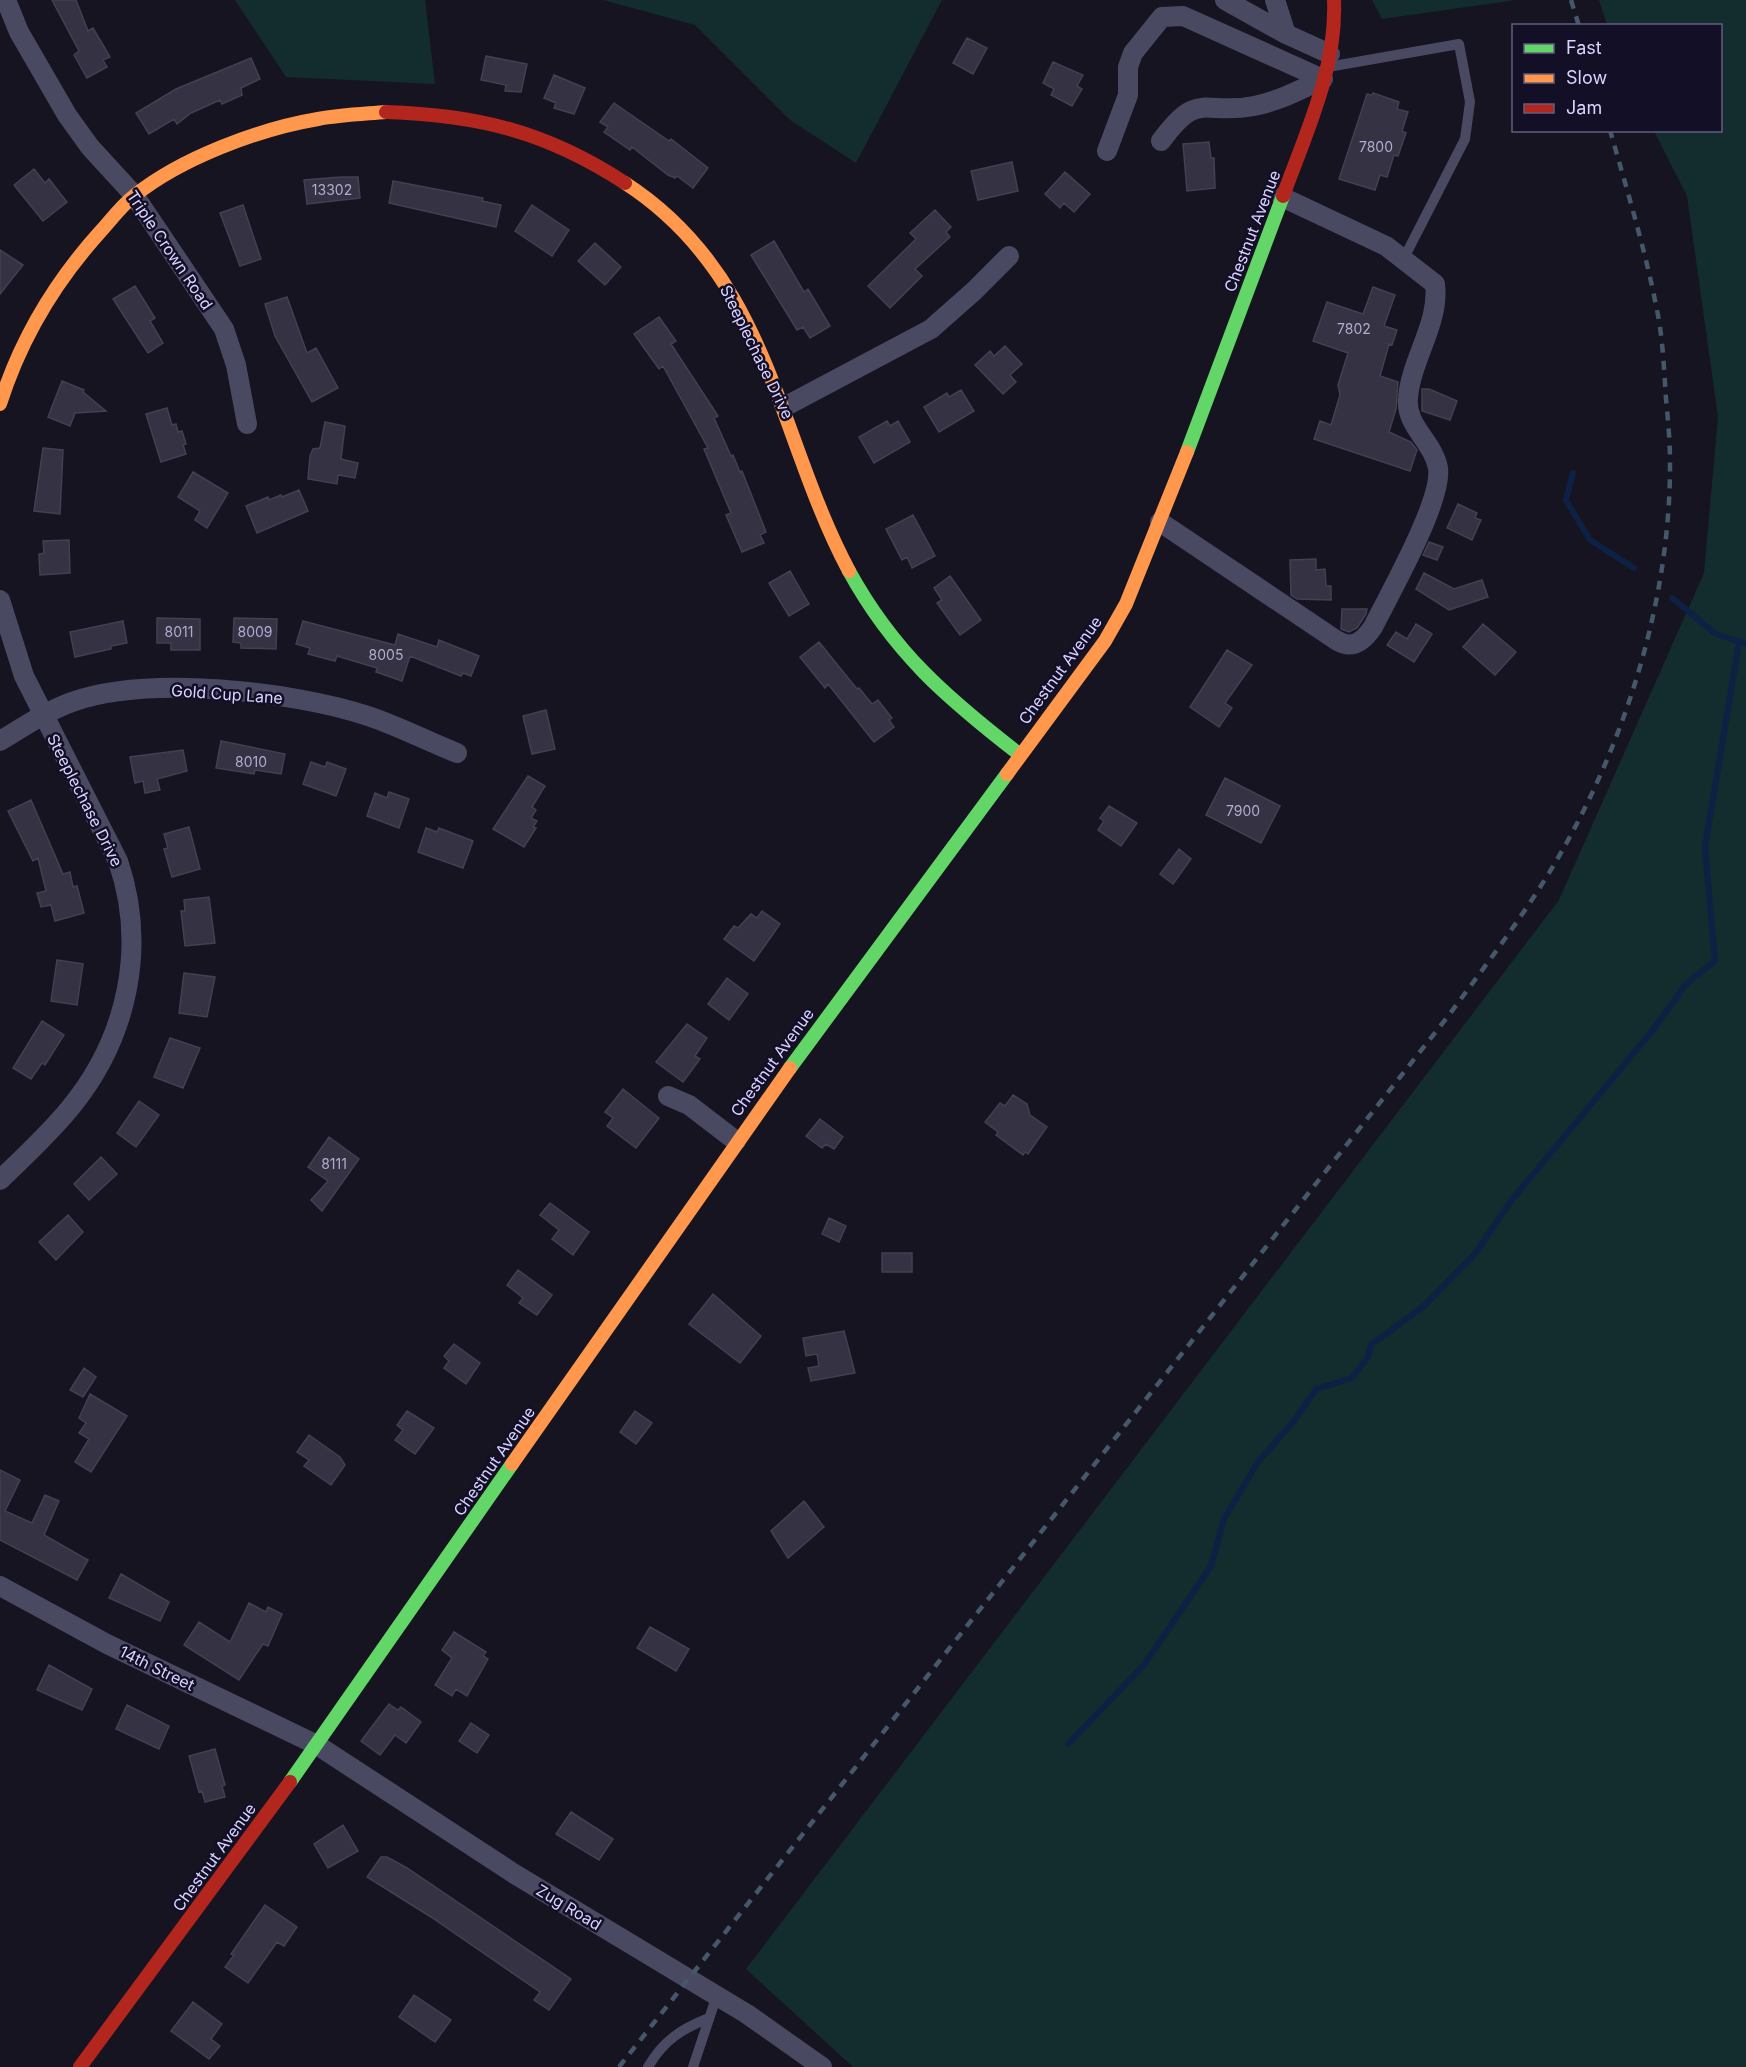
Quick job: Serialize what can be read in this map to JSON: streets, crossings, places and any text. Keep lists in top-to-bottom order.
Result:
{
  "streets": {
    "street": [
      "Chestnut Avenue",
      "Triple Crown Road",
      "Steeplechase Drive",
      "Gold Cup Lane",
      "14th Street",
      "Zug Road"
    ]
  },
  "crossings": [
    ["Chestnut Avenue", "Steeplechase Drive"],
    ["Chestnut Avenue", "14th Street"],
    ["Chestnut Avenue", "Zug Road"],
    ["Triple Crown Road", "Steeplechase Drive"],
    ["Steeplechase Drive", "Gold Cup Lane"],
    ["14th Street", "Zug Road"]
  ],
  "house_numbers": [
    "7800",
    "13302",
    "7802",
    "8011",
    "8009",
    "8005",
    "8010",
    "7900",
    "8111"
  ],
  "legend": ["Fast", "Slow", "Jam"]
}
